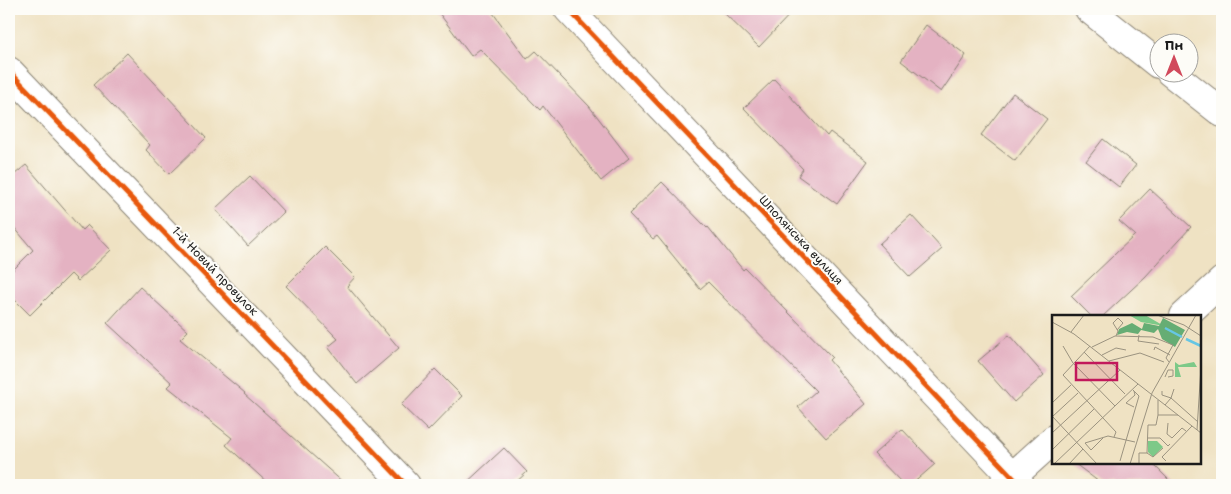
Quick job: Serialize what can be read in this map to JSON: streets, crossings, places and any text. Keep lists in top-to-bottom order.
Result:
{
  "streets": {
    "street": ["Шполянська вулиця", "1-й Новий провулок"]
  },
  "north": "top"
}
